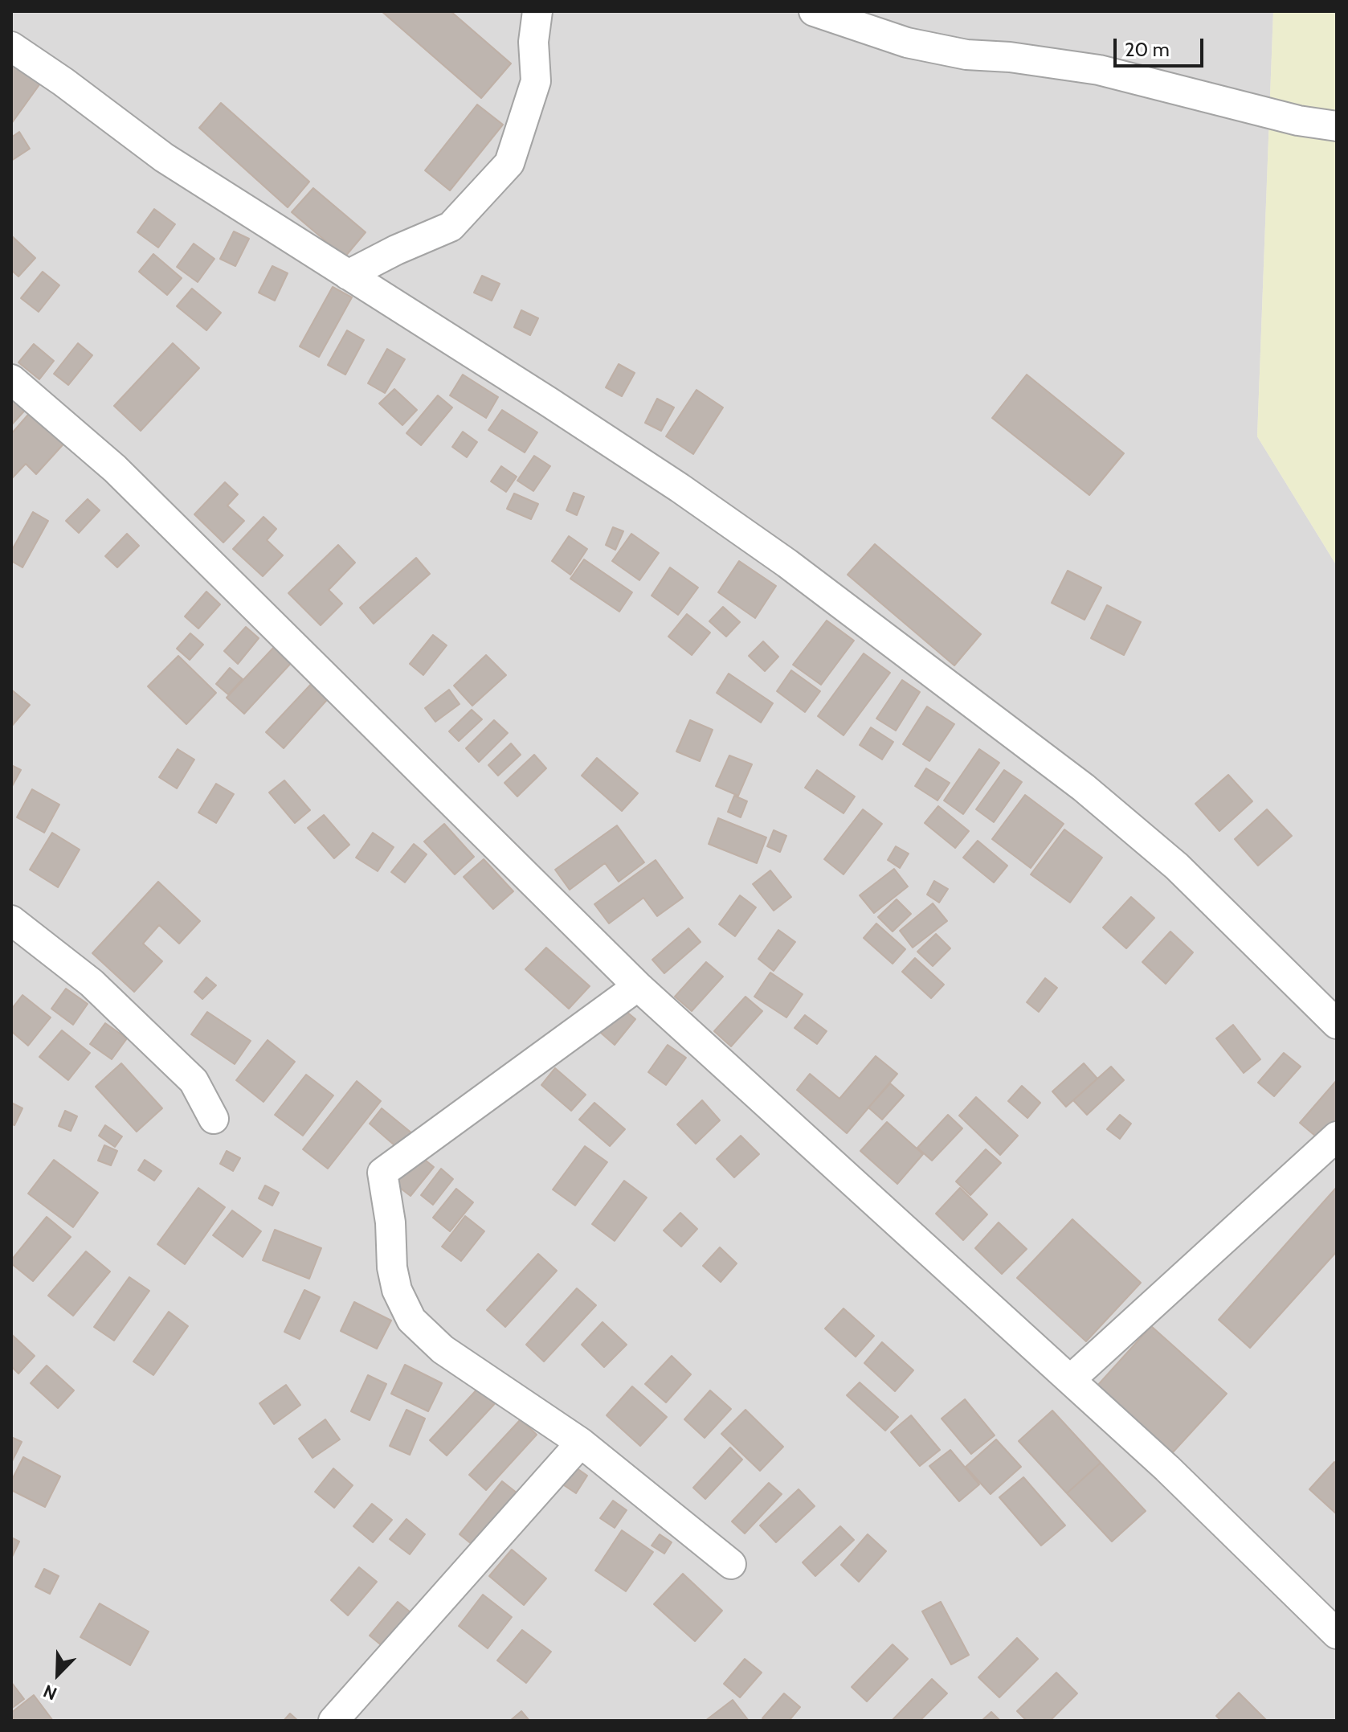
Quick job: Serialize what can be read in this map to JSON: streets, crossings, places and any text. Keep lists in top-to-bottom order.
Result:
{
  "scale_bar": "20 m",
  "north": "bottom left"
}
